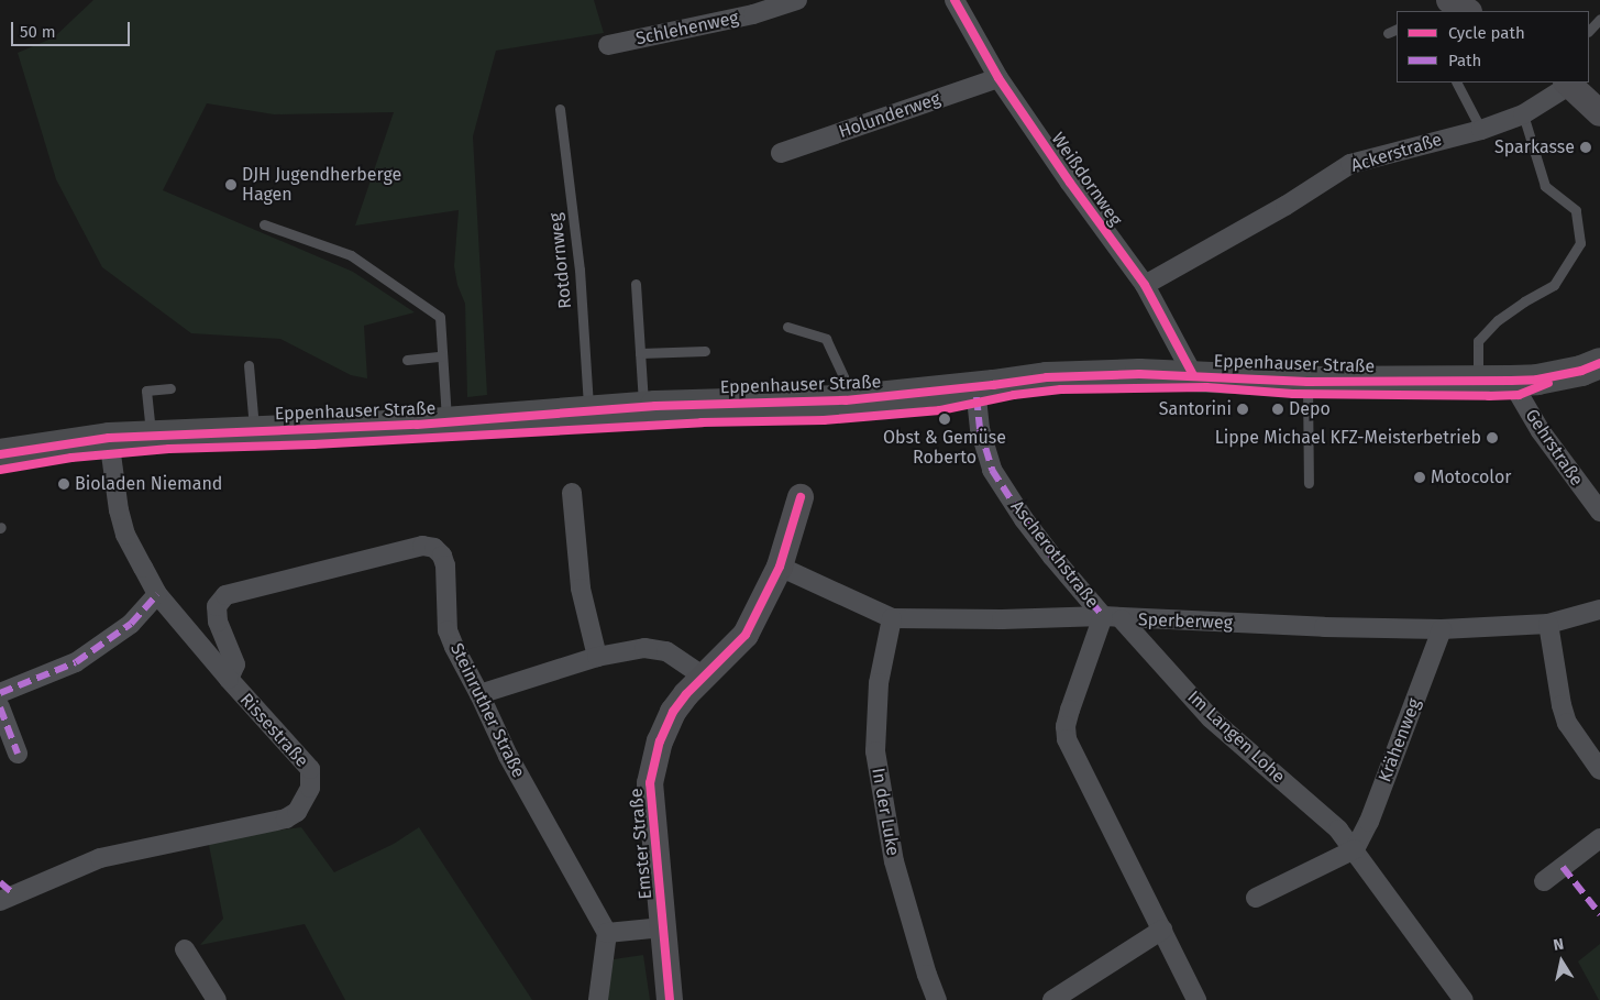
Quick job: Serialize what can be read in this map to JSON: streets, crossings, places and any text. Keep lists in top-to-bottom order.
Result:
{
  "streets": {
    "main road": ["Eppenhauser Straße"],
    "street": [
      "Schlehenweg",
      "Holunderweg",
      "Ackerstraße",
      "Weißdornweg",
      "Gehrstraße",
      "Ascherothstraße",
      "Sperberweg",
      "Steinruther Straße",
      "Rissestraße",
      "Im Langen Lohe",
      "Krähenweg",
      "In der Luke",
      "Emster Straße"
    ],
    "lane": ["Rotdornweg"]
  },
  "crossings": [
    ["Holunderweg", "Weißdornweg"],
    ["Ackerstraße", "Weißdornweg"],
    ["Weißdornweg", "Eppenhauser Straße"],
    ["Rotdornweg", "Eppenhauser Straße"],
    ["Eppenhauser Straße", "Gehrstraße"],
    ["Eppenhauser Straße", "Ascherothstraße"],
    ["Eppenhauser Straße", "Rissestraße"],
    ["Ascherothstraße", "Sperberweg"],
    ["Ascherothstraße", "Im Langen Lohe"],
    ["Sperberweg", "Im Langen Lohe"],
    ["Sperberweg", "Krähenweg"],
    ["Sperberweg", "In der Luke"],
    ["Sperberweg", "Emster Straße"],
    ["Steinruther Straße", "Rissestraße"],
    ["Im Langen Lohe", "Krähenweg"]
  ],
  "places": [
    "Sparkasse",
    "DJH Jugendherberge Hagen",
    "Santorini",
    "Depo",
    "Obst & Gemüse Roberto",
    "Lippe Michael KFZ-Meisterbetrieb",
    "Motocolor",
    "Bioladen Niemand"
  ],
  "legend": ["Cycle path", "Path"],
  "scale_bar": "50 m",
  "north": "top"
}
